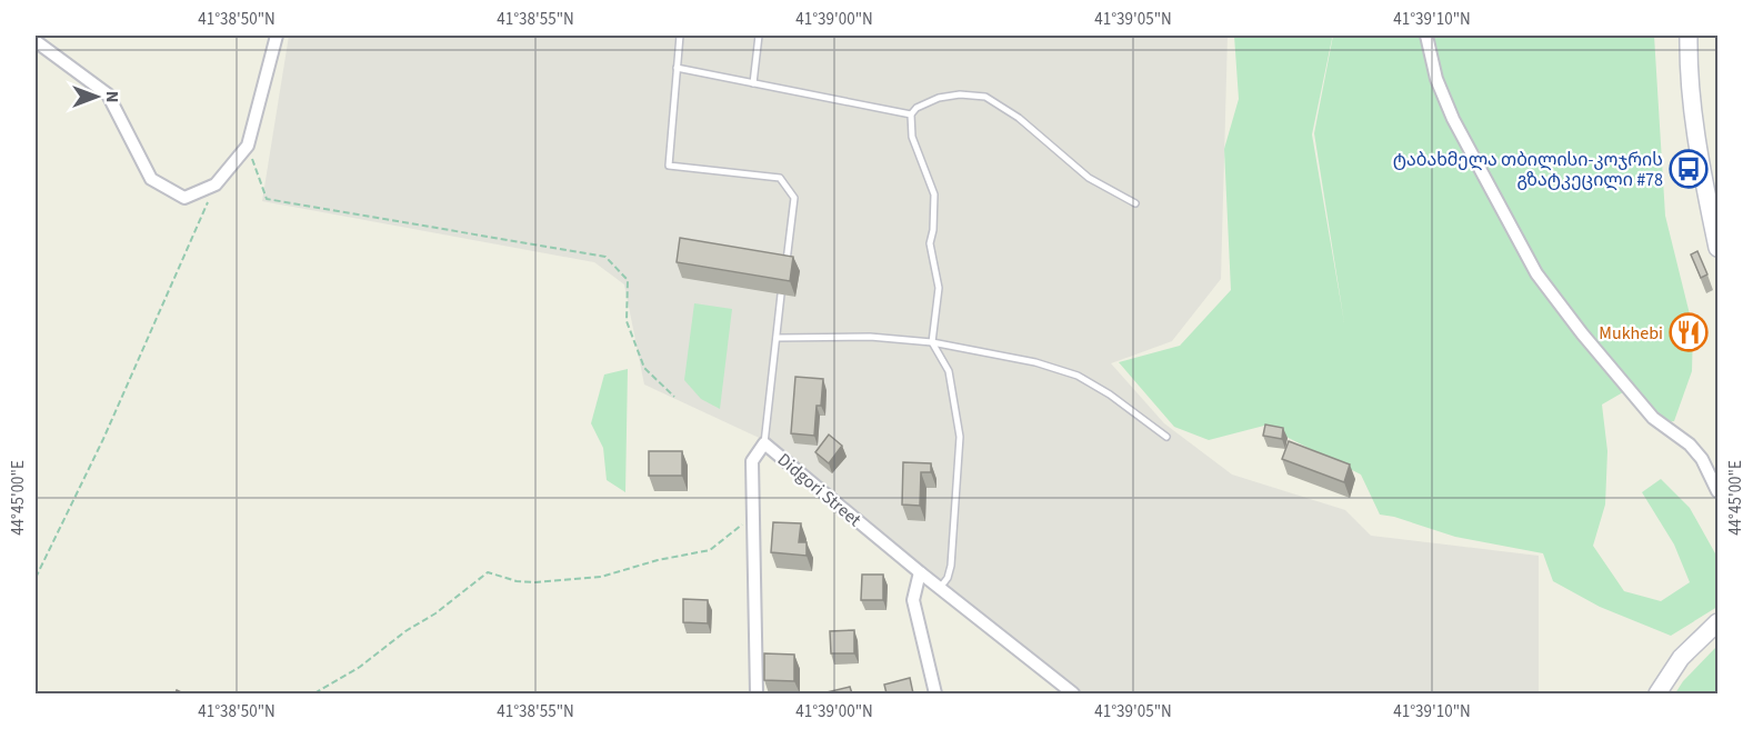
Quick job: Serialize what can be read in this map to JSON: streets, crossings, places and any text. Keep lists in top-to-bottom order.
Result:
{
  "streets": {
    "street": ["Didgori Street"]
  },
  "places": {
    "bus stop": ["ტაბახმელა თბილისი-კოჯრის გზატკეცილი #78"],
    "restaurant": ["Mukhebi"]
  },
  "north": "right",
  "coordinates": [
    "41°38'50\"N",
    "41°38'55\"N",
    "41°39'00\"N",
    "41°39'05\"N",
    "41°39'10\"N",
    "44°45'00\"E"
  ]
}
